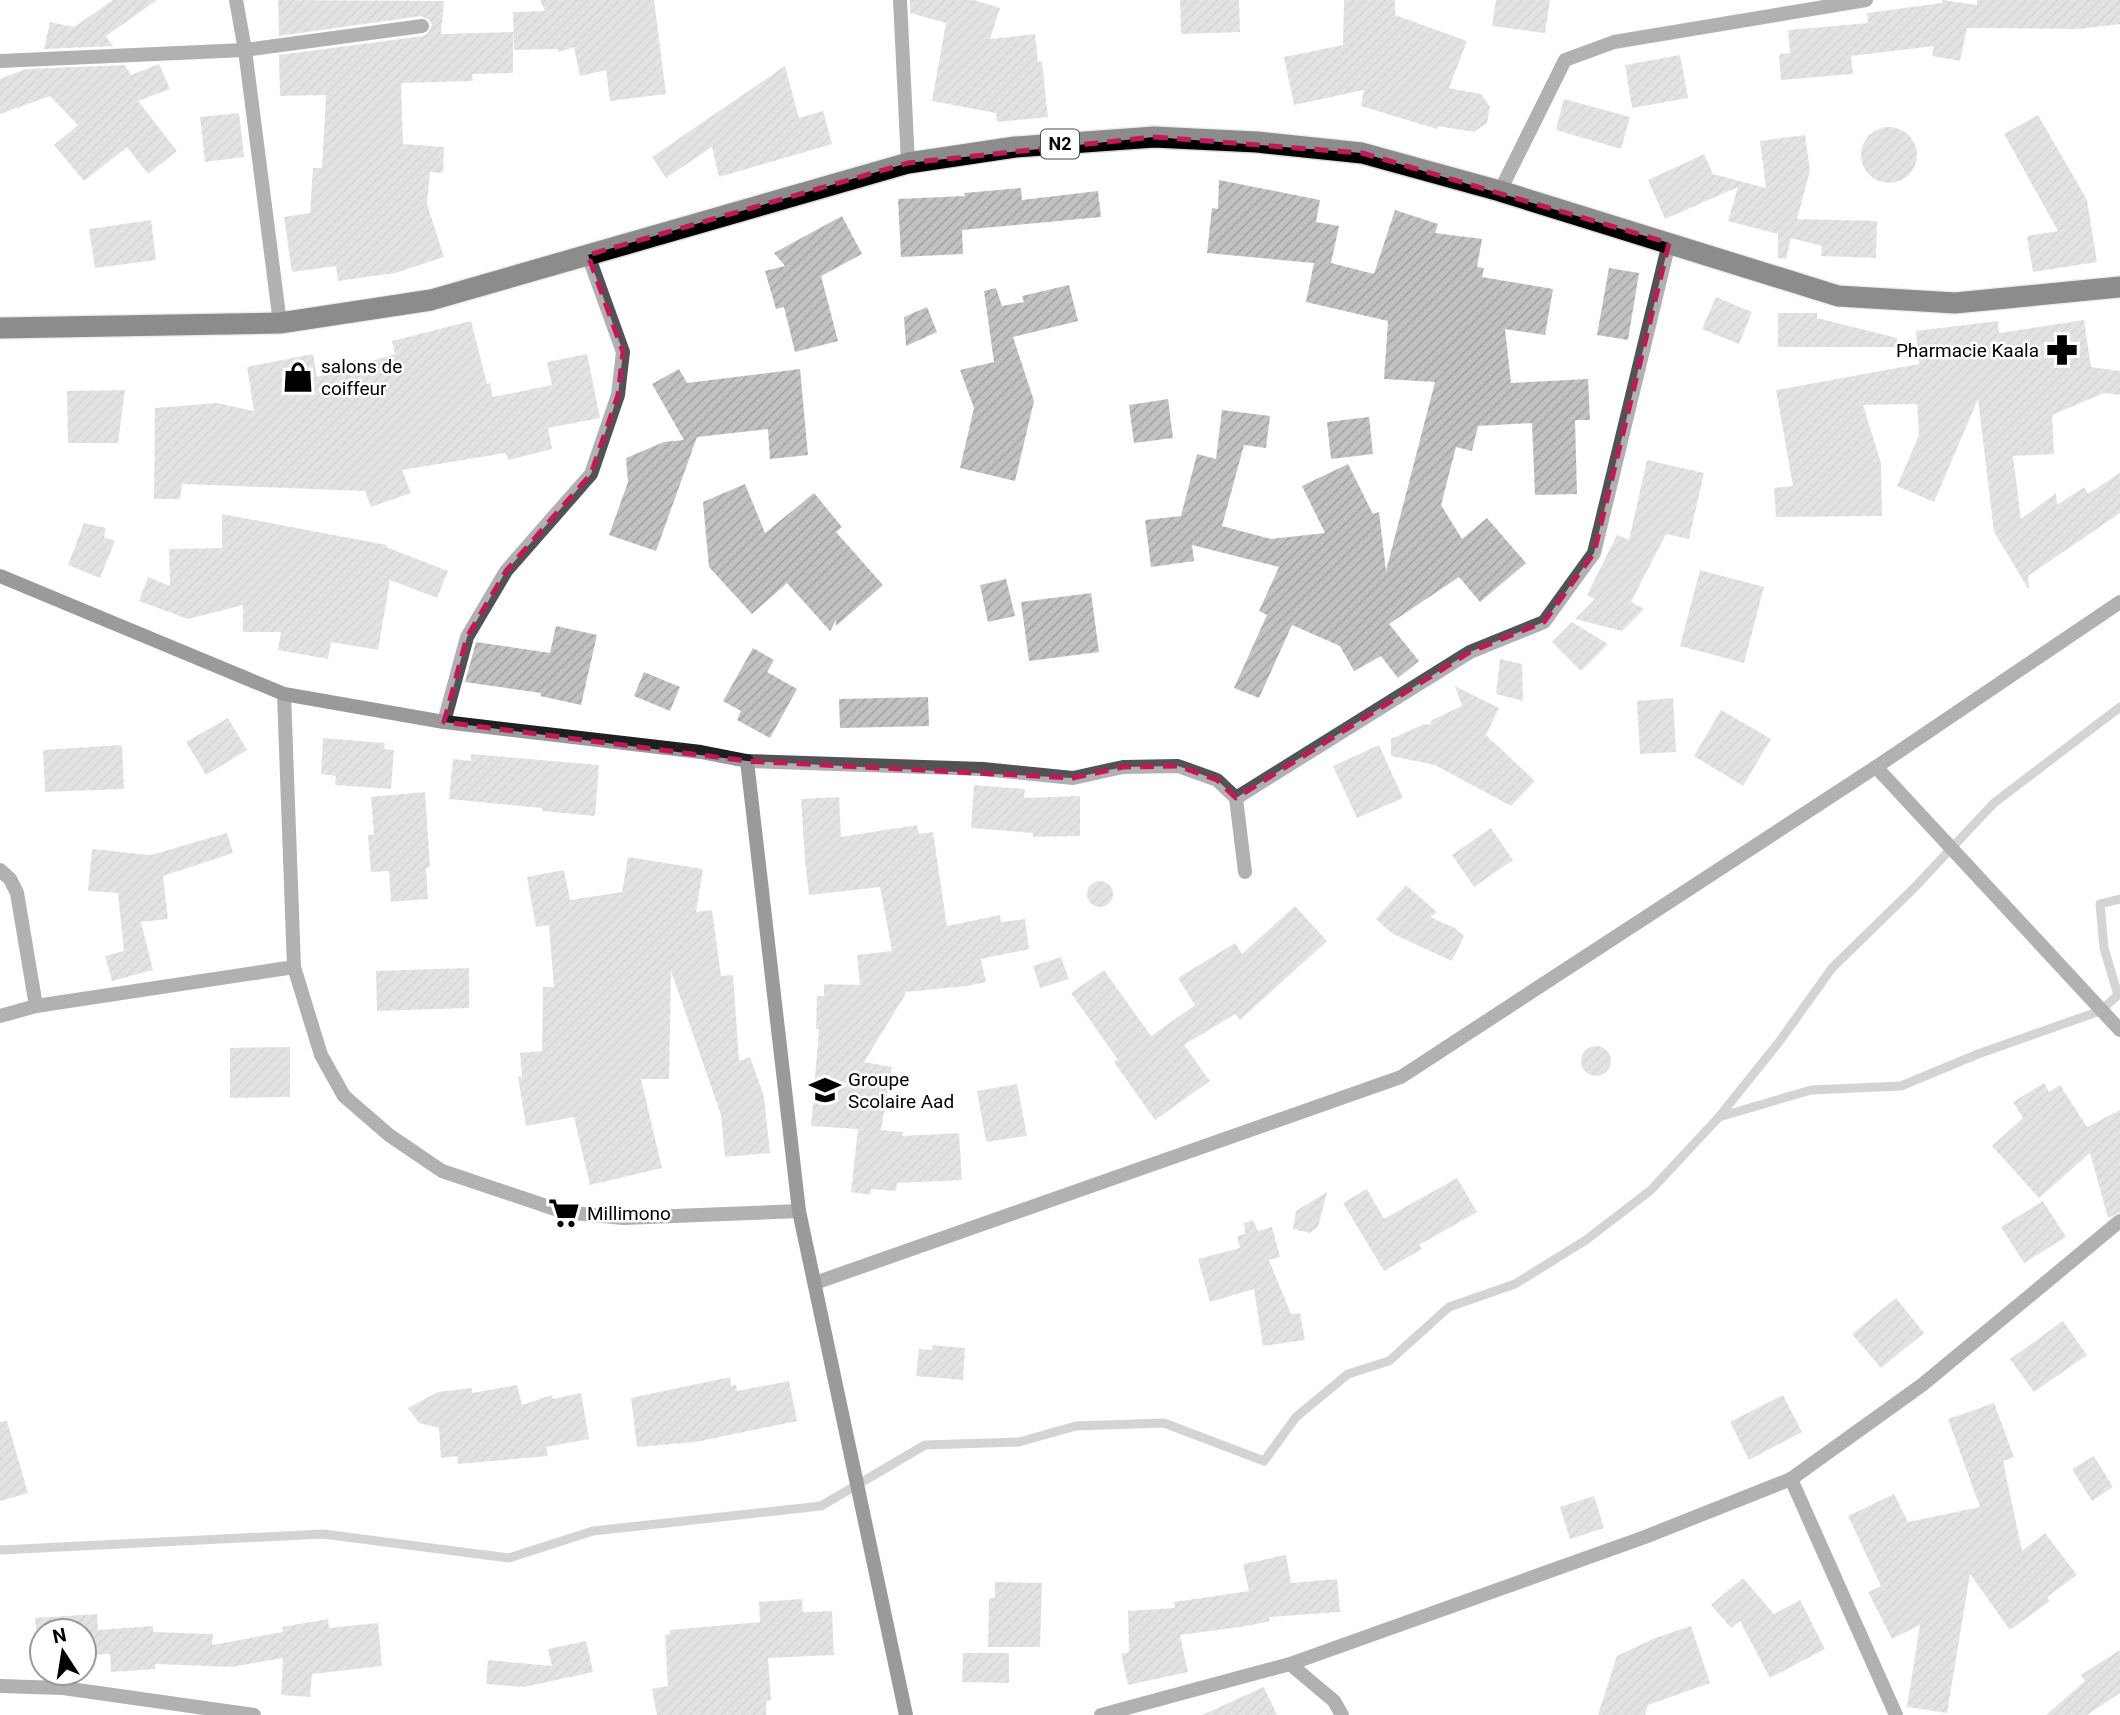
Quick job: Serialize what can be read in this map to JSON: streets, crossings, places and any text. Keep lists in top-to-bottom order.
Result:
{
  "streets": {
    "highway": ["N2"]
  },
  "places": {
    "pharmacy": ["Pharmacie Kaala"],
    "shop": ["salons de coiffeur"],
    "school or university": ["Groupe Scolaire Aad"],
    "supermarket": ["Millimono"]
  },
  "north": "top"
}
